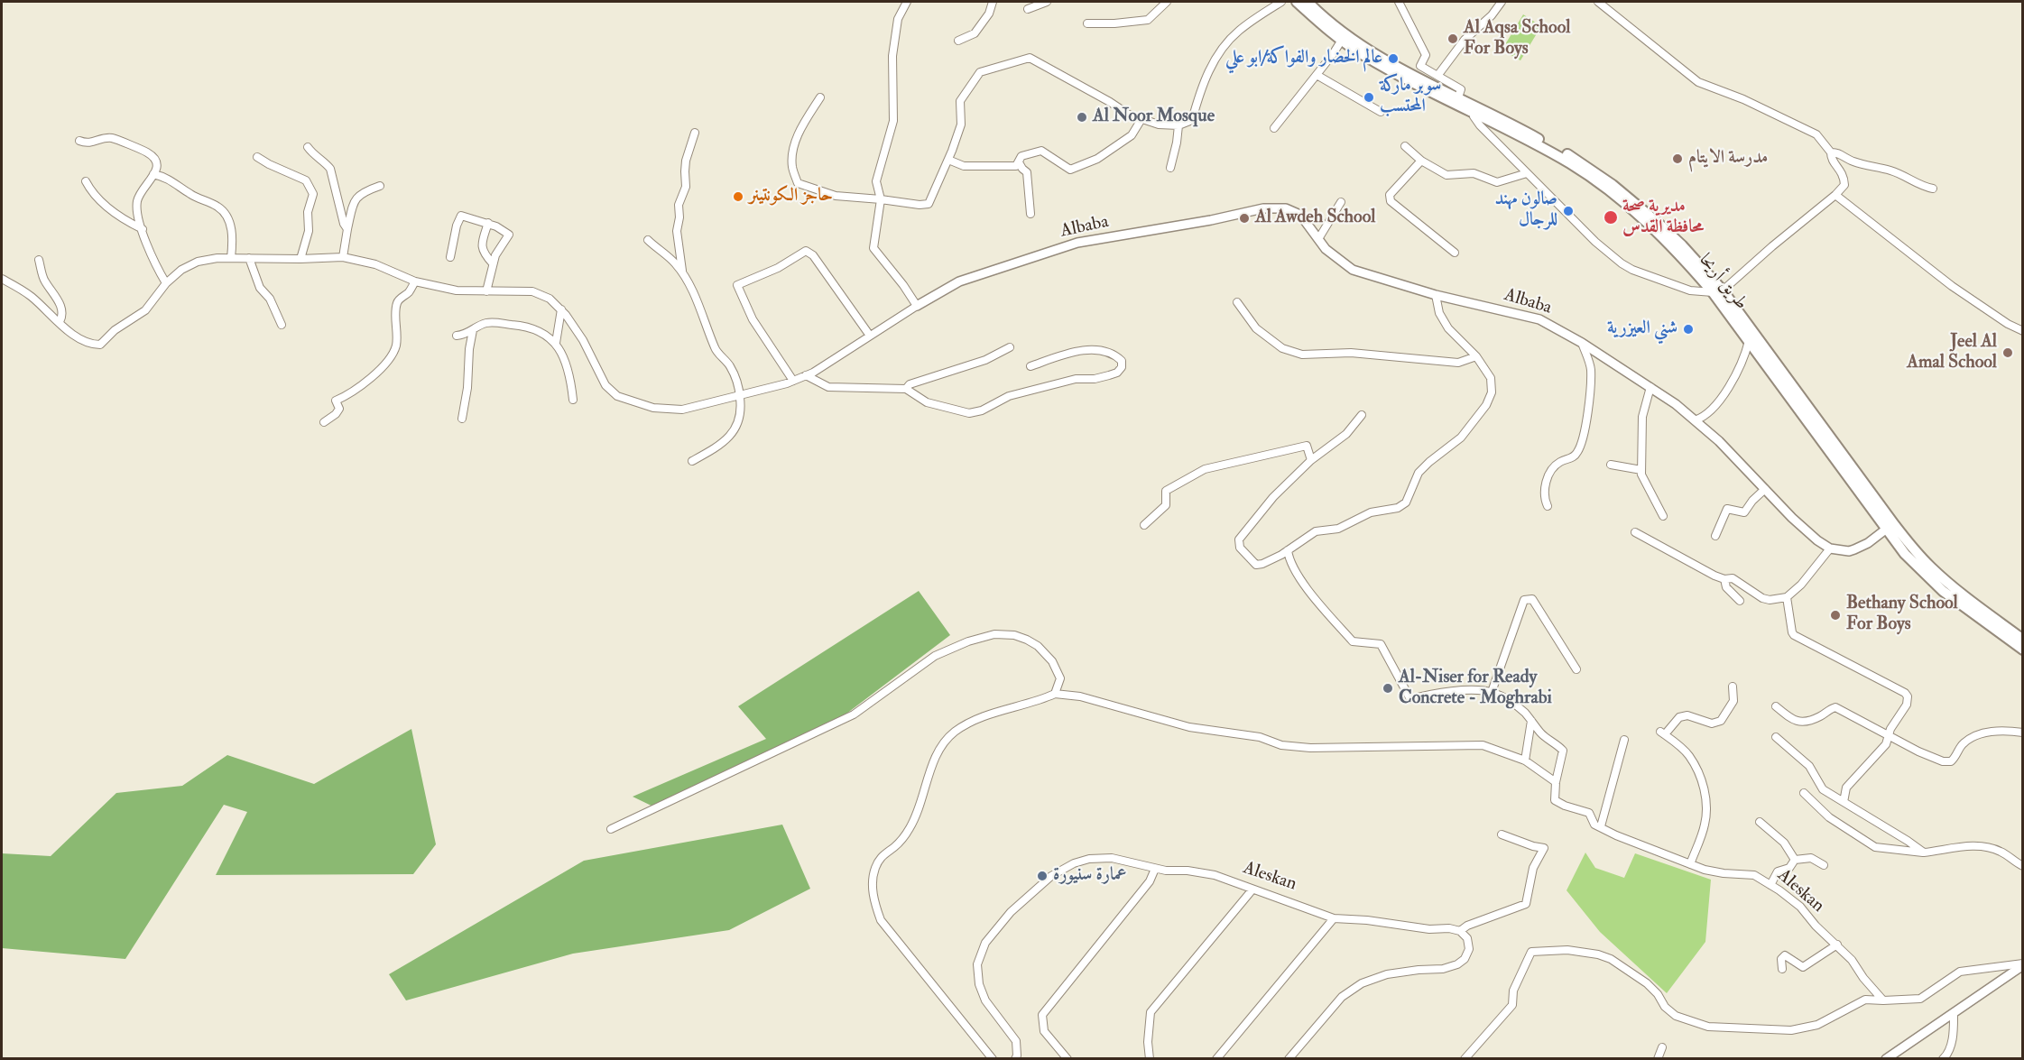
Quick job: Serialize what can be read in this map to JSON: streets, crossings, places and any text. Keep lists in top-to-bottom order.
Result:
{
  "streets": {
    "main road": ["طريق أريحا"],
    "street": ["Albaba", "Aleskan"]
  },
  "places": [
    "Al Aqsa School For Boys",
    "عالم الخضار والفواكة/ابو علي",
    "سوبر ماركة المحتسب",
    "Al Noor Mosque",
    "مدرسة الايتام",
    "حاجز الكونتينر",
    "صالون مهند للرجال",
    "مديرية صحة محافظة القدس",
    "Al Awdeh School",
    "شني العيزرية",
    "Jeel Al Amal School",
    "Bethany School For Boys",
    "Al-Niser for Ready Concrete - Moghrabi",
    "عمارة سنيورة"
  ]
}
